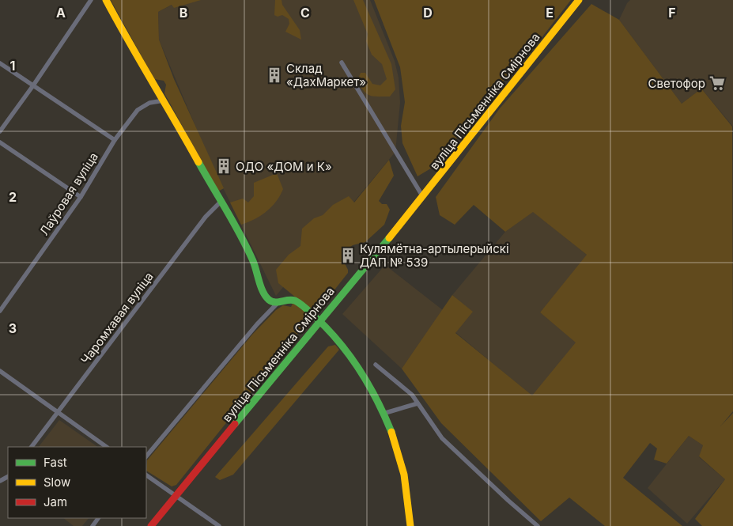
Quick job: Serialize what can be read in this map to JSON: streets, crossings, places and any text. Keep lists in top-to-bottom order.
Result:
{
  "streets": {
    "main road": ["вуліца Пісьменніка Смірнова"],
    "street": ["Лаўровая вуліца", "Чаромхавая вуліца"]
  },
  "places": {
    "building": ["Склад «ДахМаркет»", "ОДО «ДОМ и К»", "Кулямётна-артылерыйскі ДАП № 539"],
    "supermarket": ["Светофор"]
  },
  "legend": ["Fast", "Slow", "Jam"],
  "grid": {
    "columns": [
      "A",
      "B",
      "C",
      "D",
      "E",
      "F"
    ],
    "rows": ["1", "2", "3"]
  }
}
